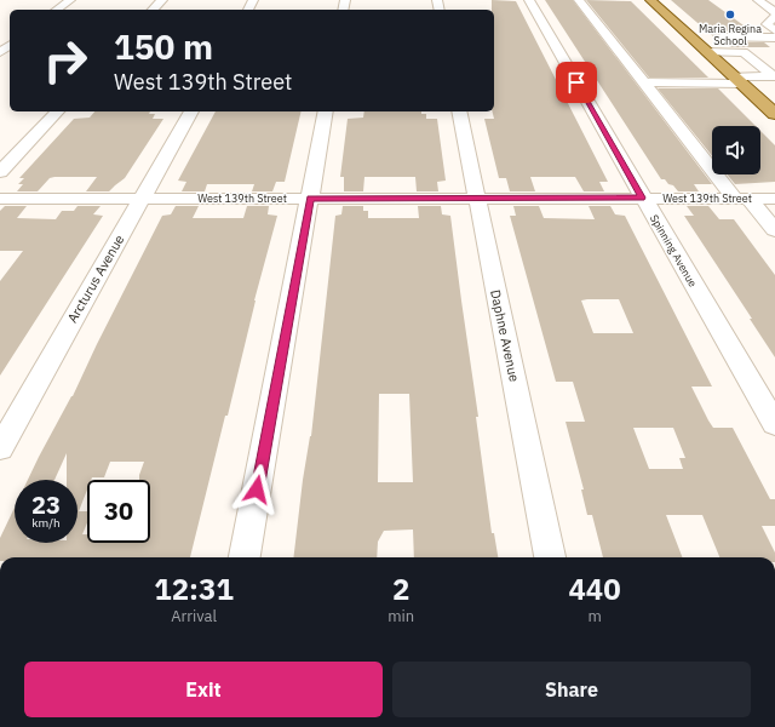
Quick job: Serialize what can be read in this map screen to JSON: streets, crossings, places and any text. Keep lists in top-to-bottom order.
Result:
{
  "streets": {
    "street": [
      "West 139th Street",
      "Spinning Avenue",
      "Arcturus Avenue",
      "Daphne Avenue"
    ]
  },
  "crossings": [
    ["West 139th Street", "Spinning Avenue"],
    ["West 139th Street", "Arcturus Avenue"],
    ["West 139th Street", "Daphne Avenue"]
  ],
  "places": ["Maria Regina School"],
  "page": {
    "turn": ["150 m", "West 139th Street"],
    "speed": "23 km/h",
    "limit": "30",
    "eta": [
      "12:31",
      "Arrival",
      "2",
      "min",
      "440",
      "m"
    ],
    "buttons": ["Exit", "Share"]
  }
}
